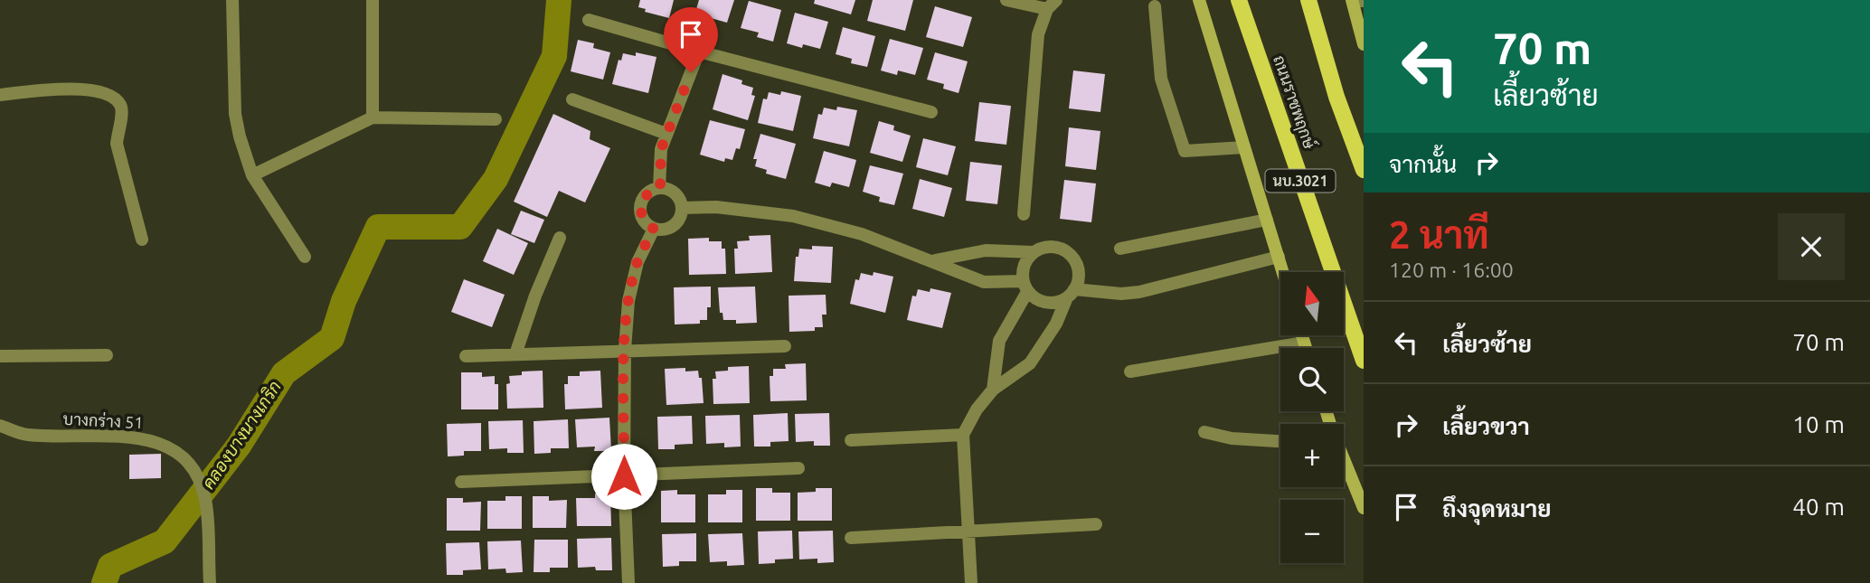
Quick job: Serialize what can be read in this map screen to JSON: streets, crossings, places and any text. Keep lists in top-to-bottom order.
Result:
{
  "streets": {
    "main road": ["ถนนราชพฤกษ์", "นบ.3021"],
    "street": ["บางกร่าง 51"]
  },
  "water": ["คลองบางนางเกริก"],
  "north": "top",
  "page": {
    "turn": ["70 m", "เลี้ยวซ้าย"],
    "then": "จากนั้น",
    "heading": ["2 นาที", "120 m · 16:00"],
    "map_buttons": ["+", "−"],
    "list": [
      {
        "name": "เลี้ยวซ้าย",
        "value": "70 m"
      },
      {
        "name": "เลี้ยวขวา",
        "value": "10 m"
      },
      {
        "name": "ถึงจุดหมาย",
        "value": "40 m"
      }
    ]
  }
}
